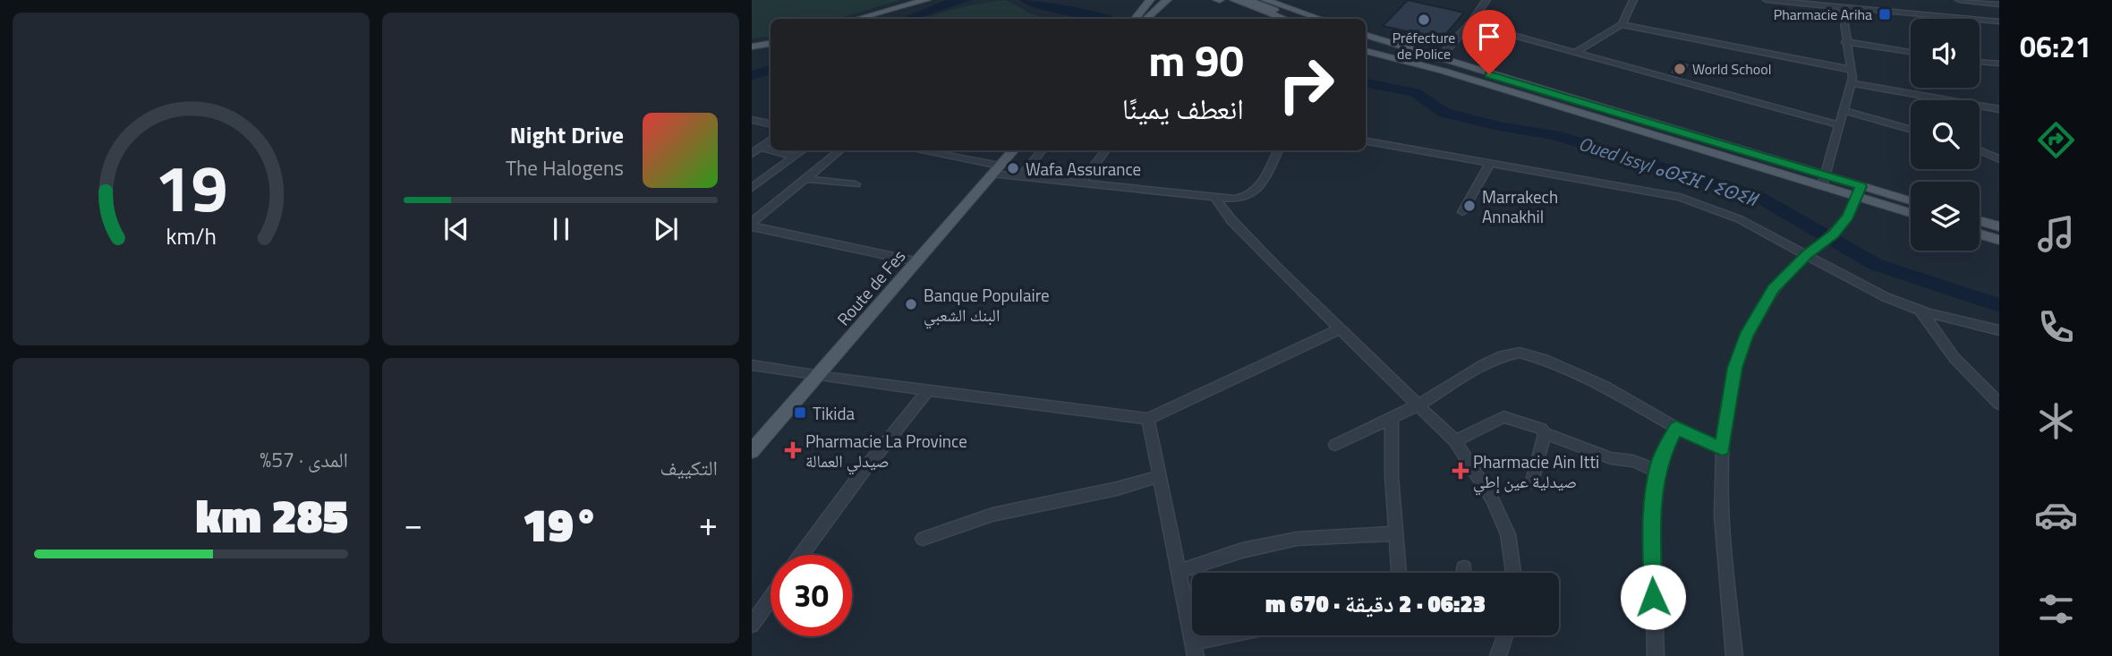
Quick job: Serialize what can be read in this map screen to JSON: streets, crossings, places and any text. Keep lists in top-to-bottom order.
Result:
{
  "streets": {
    "main road": ["Route de Fes"]
  },
  "water": ["Oued Issyl ⴰⵙⵉⴼ ⵏ ⵉⵙⵉⵍ"],
  "places": {
    "transit": ["Pharmacie Ariha", "Tikida"],
    "other": [
      "Préfecture de Police",
      "World School",
      "Wafa Assurance",
      "Marrakech Annakhil",
      "Banque Populaire البنك الشعبي"
    ],
    "health": ["Pharmacie La Province صيدلي العمالة", "Pharmacie Ain Itti صيدلية عين إطي"]
  },
  "page": {
    "tabs": "06:21",
    "turn": ["90 m", "انعطف يمينًا"],
    "song": ["Night Drive", "The Halogens"],
    "tile": [
      "التكييف",
      ["المدى · 57%", "285 km"]
    ],
    "heat": ["−", "19°", "+"],
    "limit": "30",
    "trip": "06:23 · 2 دقيقة · 670 m",
    "gauge": ["19", "km/h"]
  }
}
